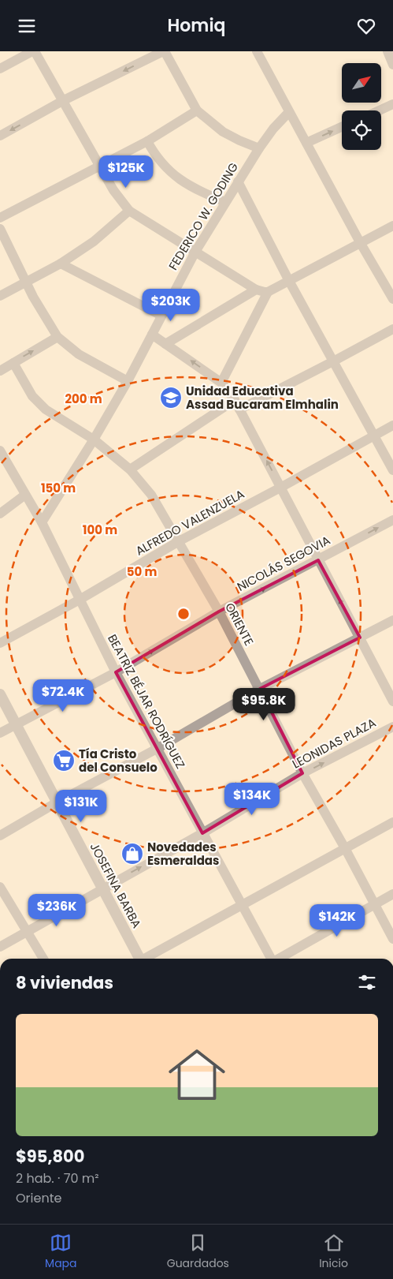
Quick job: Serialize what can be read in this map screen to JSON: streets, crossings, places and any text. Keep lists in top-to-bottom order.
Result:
{
  "streets": {
    "street": [
      "FEDERICO W. GODING",
      "ALFREDO VALENZUELA",
      "NICOLÁS SEGOVIA",
      "ORIENTE",
      "BEATRIZ BÉJAR RODRÍGUEZ",
      "LEONIDAS PLAZA",
      "JOSEFINA BARBA"
    ]
  },
  "crossings": [
    ["FEDERICO W. GODING", "ORIENTE"],
    ["FEDERICO W. GODING", "BEATRIZ BÉJAR RODRÍGUEZ"],
    ["ALFREDO VALENZUELA", "ORIENTE"],
    ["ALFREDO VALENZUELA", "BEATRIZ BÉJAR RODRÍGUEZ"],
    ["NICOLÁS SEGOVIA", "ORIENTE"],
    ["NICOLÁS SEGOVIA", "BEATRIZ BÉJAR RODRÍGUEZ"],
    ["NICOLÁS SEGOVIA", "JOSEFINA BARBA"],
    ["ORIENTE", "LEONIDAS PLAZA"],
    ["BEATRIZ BÉJAR RODRÍGUEZ", "LEONIDAS PLAZA"],
    ["LEONIDAS PLAZA", "JOSEFINA BARBA"]
  ],
  "places": {
    "school or university": ["Unidad Educativa Assad Bucaram Elmhalin"],
    "supermarket": ["Tía Cristo del Consuelo"],
    "shop": ["Novedades Esmeraldas"]
  },
  "north": "top right",
  "page": {
    "header": "Homiq",
    "price": [
      "$125K",
      "$203K",
      "$72.4K",
      "$95.8K",
      "$134K",
      "$131K",
      "$236K",
      "$142K"
    ],
    "heading": "8 viviendas",
    "list": [
      {
        "name": "$95,800",
        "note": "2 hab. · 70 m² · Oriente"
      }
    ],
    "tabs": ["Mapa", "Guardados", "Inicio"]
  },
  "rings": [
    "200 m",
    "150 m",
    "100 m",
    "50 m"
  ]
}
